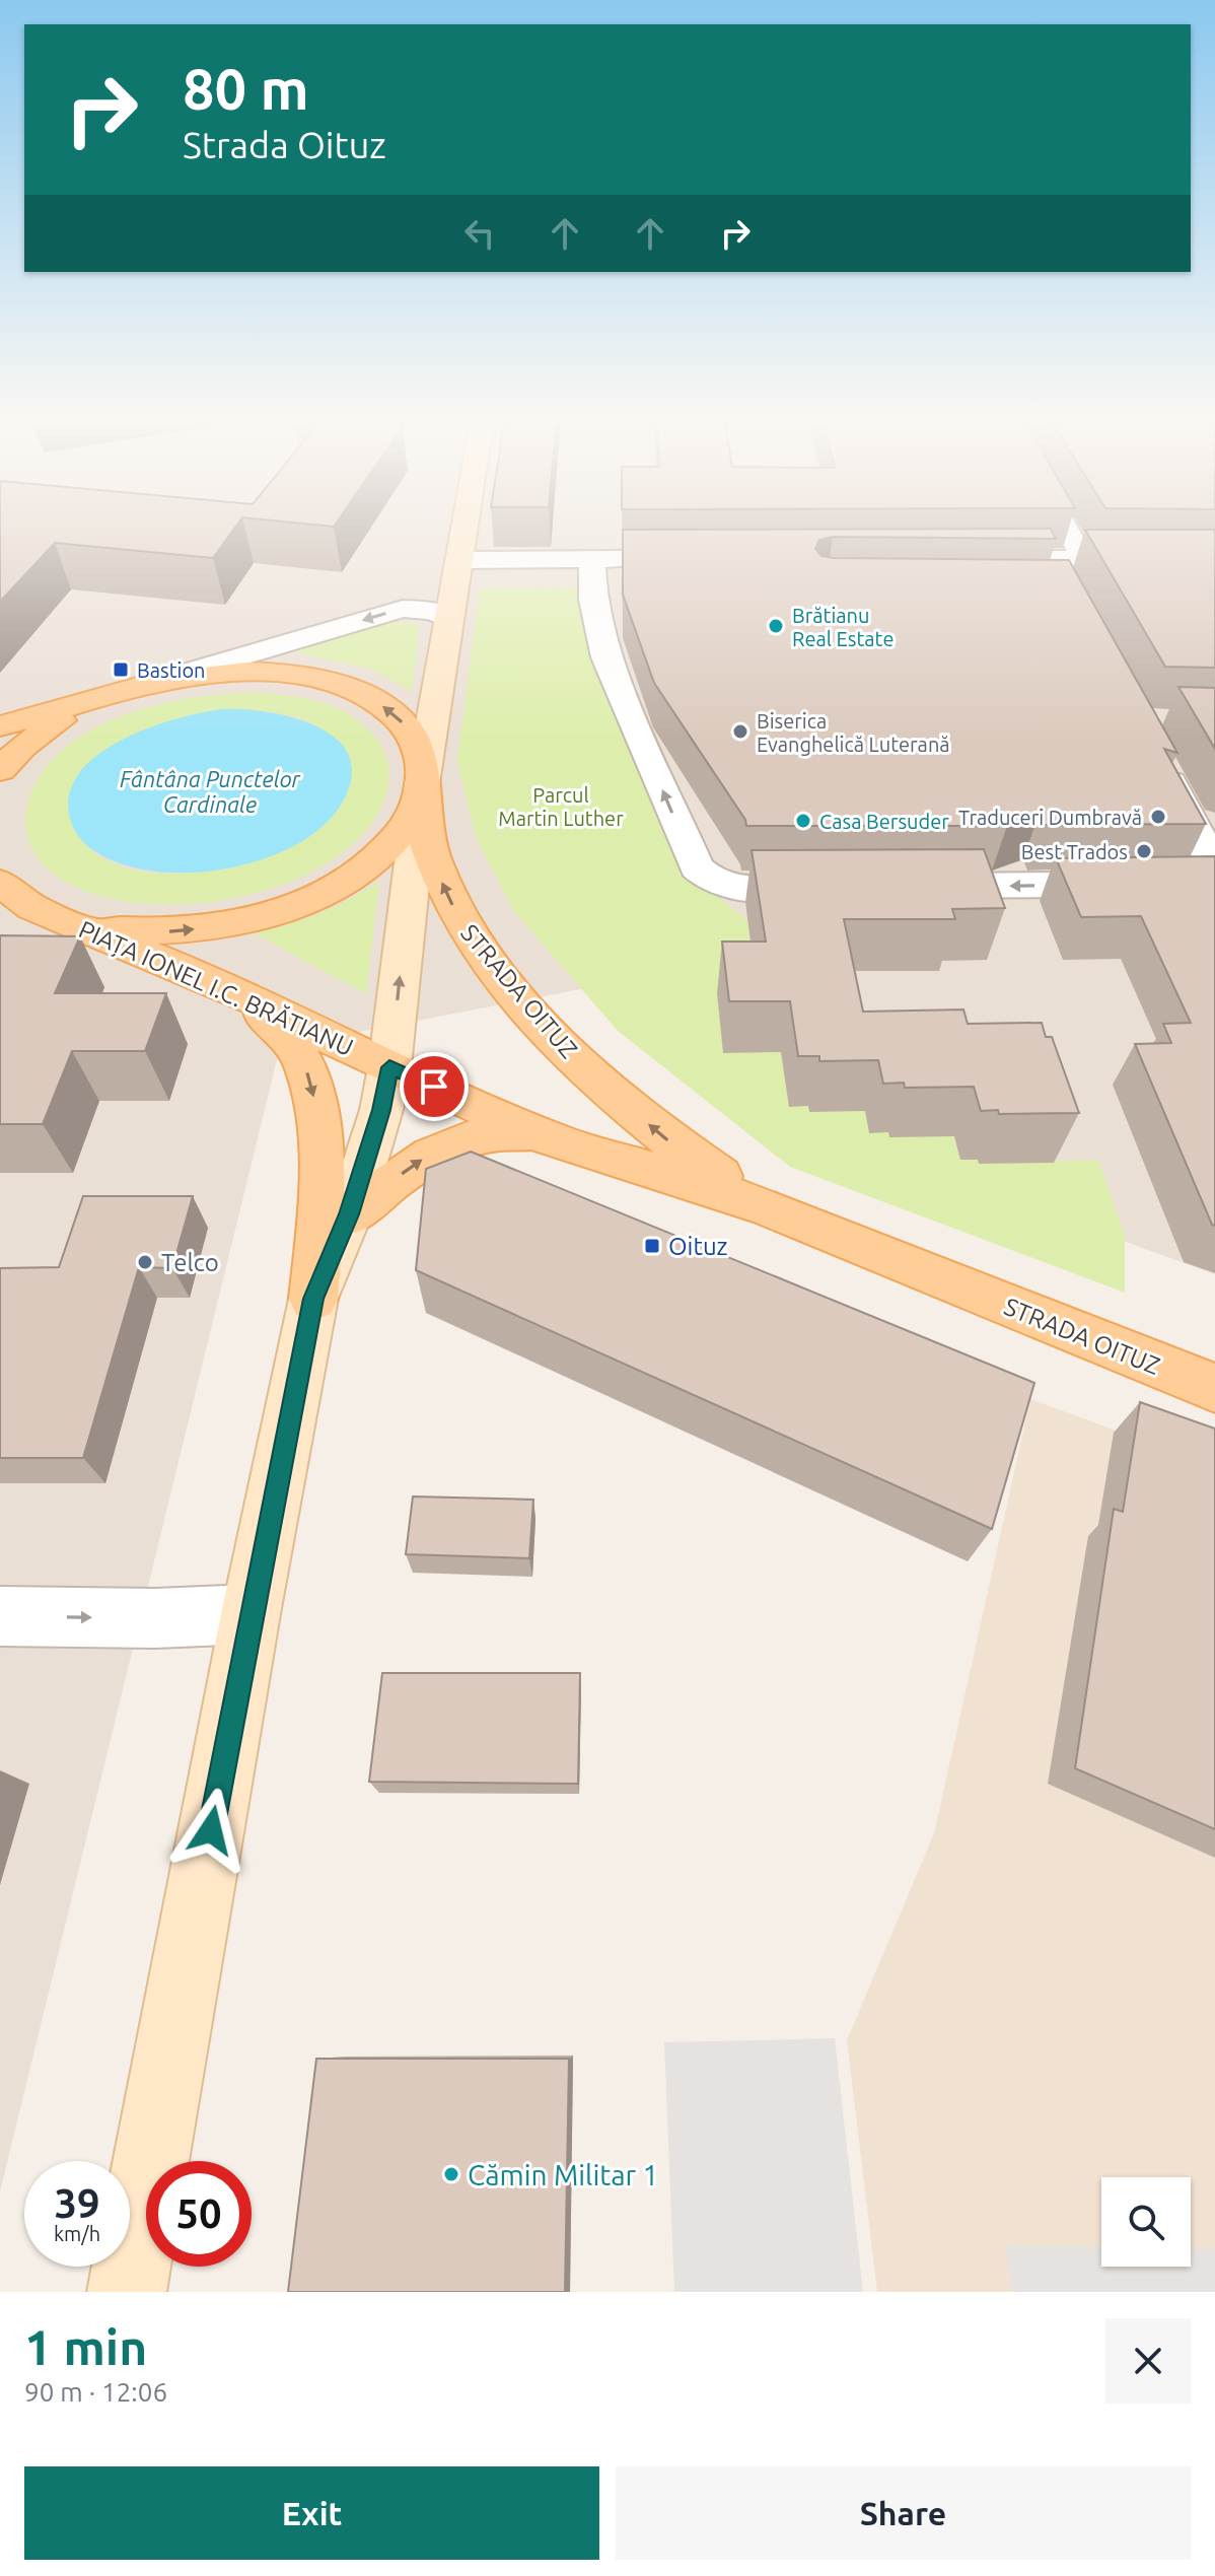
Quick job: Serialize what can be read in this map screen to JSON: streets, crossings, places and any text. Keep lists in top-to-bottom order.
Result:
{
  "streets": {
    "main road": ["PIAȚA IONEL I.C. BRĂTIANU", "STRADA OITUZ"]
  },
  "crossings": [
    ["PIAȚA IONEL I.C. BRĂTIANU", "STRADA OITUZ"]
  ],
  "one_way": ["STRADA OITUZ"],
  "water": ["Fântâna Punctelor Cardinale"],
  "parks": ["Parcul Martin Luther"],
  "places": {
    "other": [
      "Brătianu Real Estate",
      "Biserica Evanghelică Luterană",
      "Traduceri Dumbravă",
      "Casa Bersuder",
      "Best Trados",
      "Telco",
      "Cămin Militar 1"
    ],
    "transit": ["Bastion", "Oituz"]
  },
  "page": {
    "turn": ["80 m", "Strada Oituz"],
    "speed": "39 km/h",
    "limit": "50",
    "heading": ["1 min", "90 m · 12:06"],
    "buttons": ["Exit", "Share"]
  }
}
